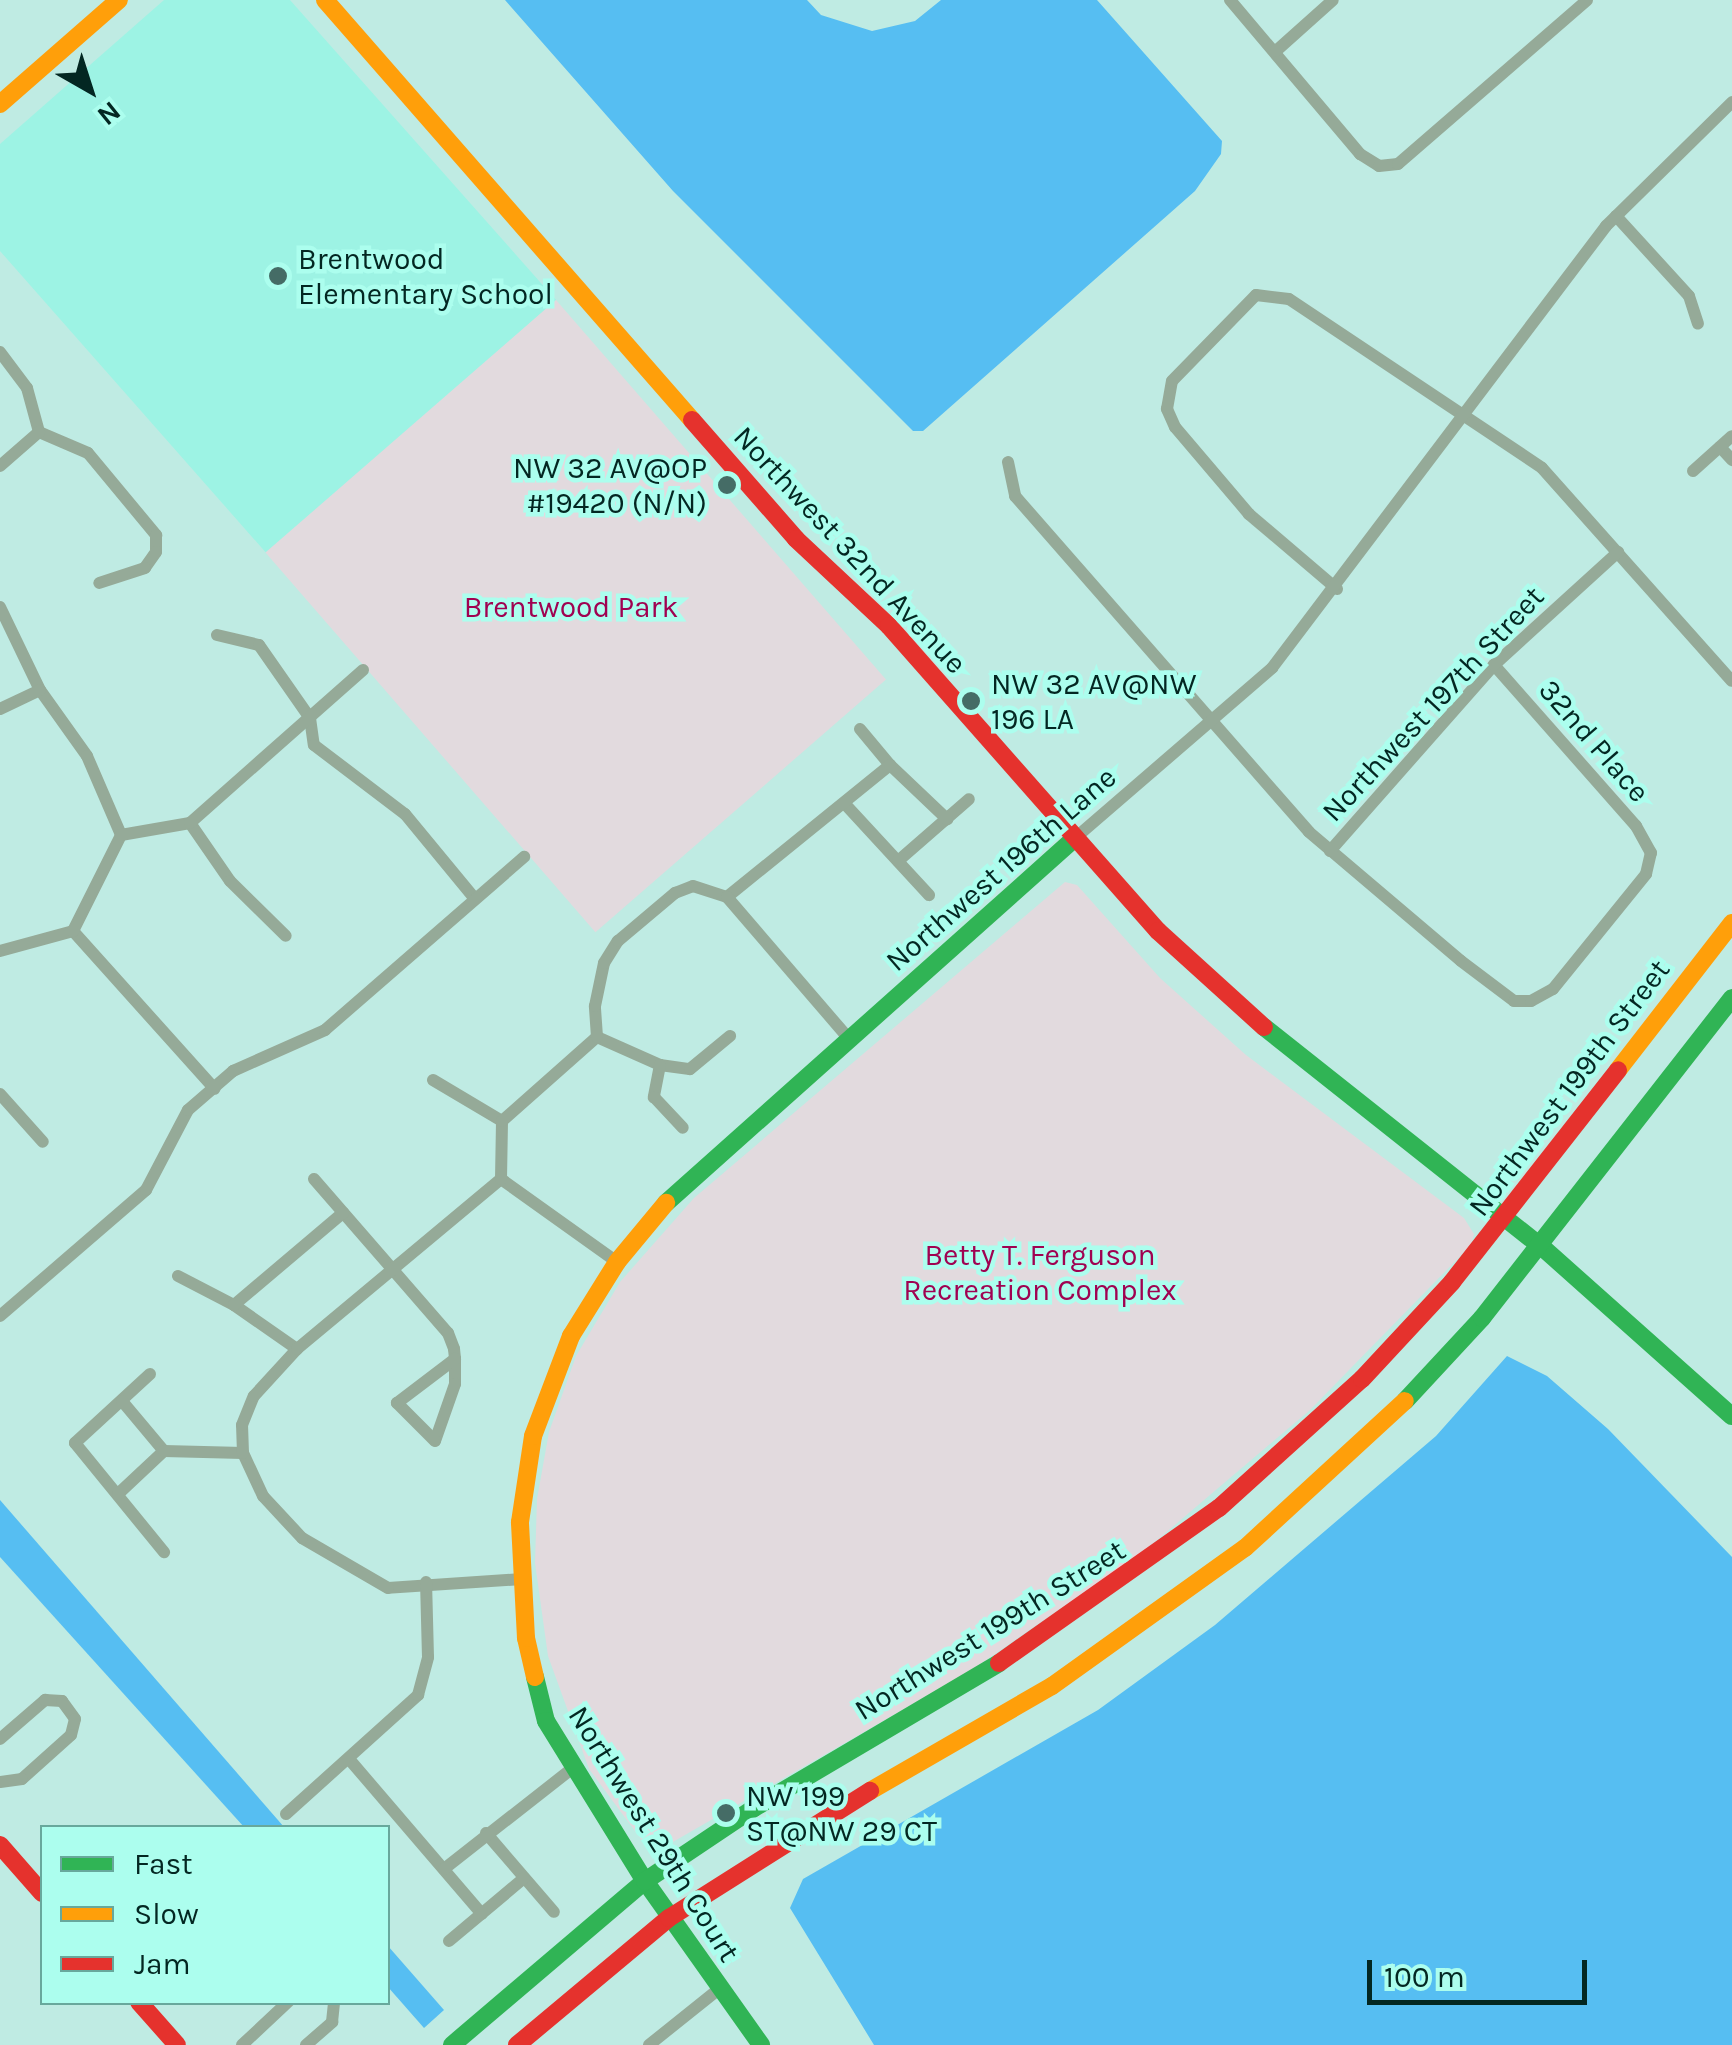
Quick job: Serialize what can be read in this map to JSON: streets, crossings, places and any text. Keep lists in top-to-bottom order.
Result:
{
  "streets": {
    "street": [
      "Northwest 32nd Avenue",
      "Northwest 197th Street",
      "32nd Place",
      "Northwest 196th Lane",
      "Northwest 199th Street",
      "Northwest 29th Court"
    ]
  },
  "crossings": [
    ["Northwest 32nd Avenue", "Northwest 196th Lane"],
    ["Northwest 32nd Avenue", "Northwest 199th Street"],
    ["Northwest 197th Street", "32nd Place"],
    ["Northwest 196th Lane", "Northwest 29th Court"],
    ["Northwest 199th Street", "Northwest 29th Court"]
  ],
  "parks": ["Brentwood Park", "Betty T. Ferguson Recreation Complex"],
  "places": [
    "Brentwood Elementary School",
    "NW 32 AV@OP #19420 (N/N)",
    "NW 32 AV@NW 196 LA",
    "NW 199 ST@NW 29 CT"
  ],
  "legend": ["Fast", "Slow", "Jam"],
  "scale_bar": "100 m",
  "north": "bottom right"
}
